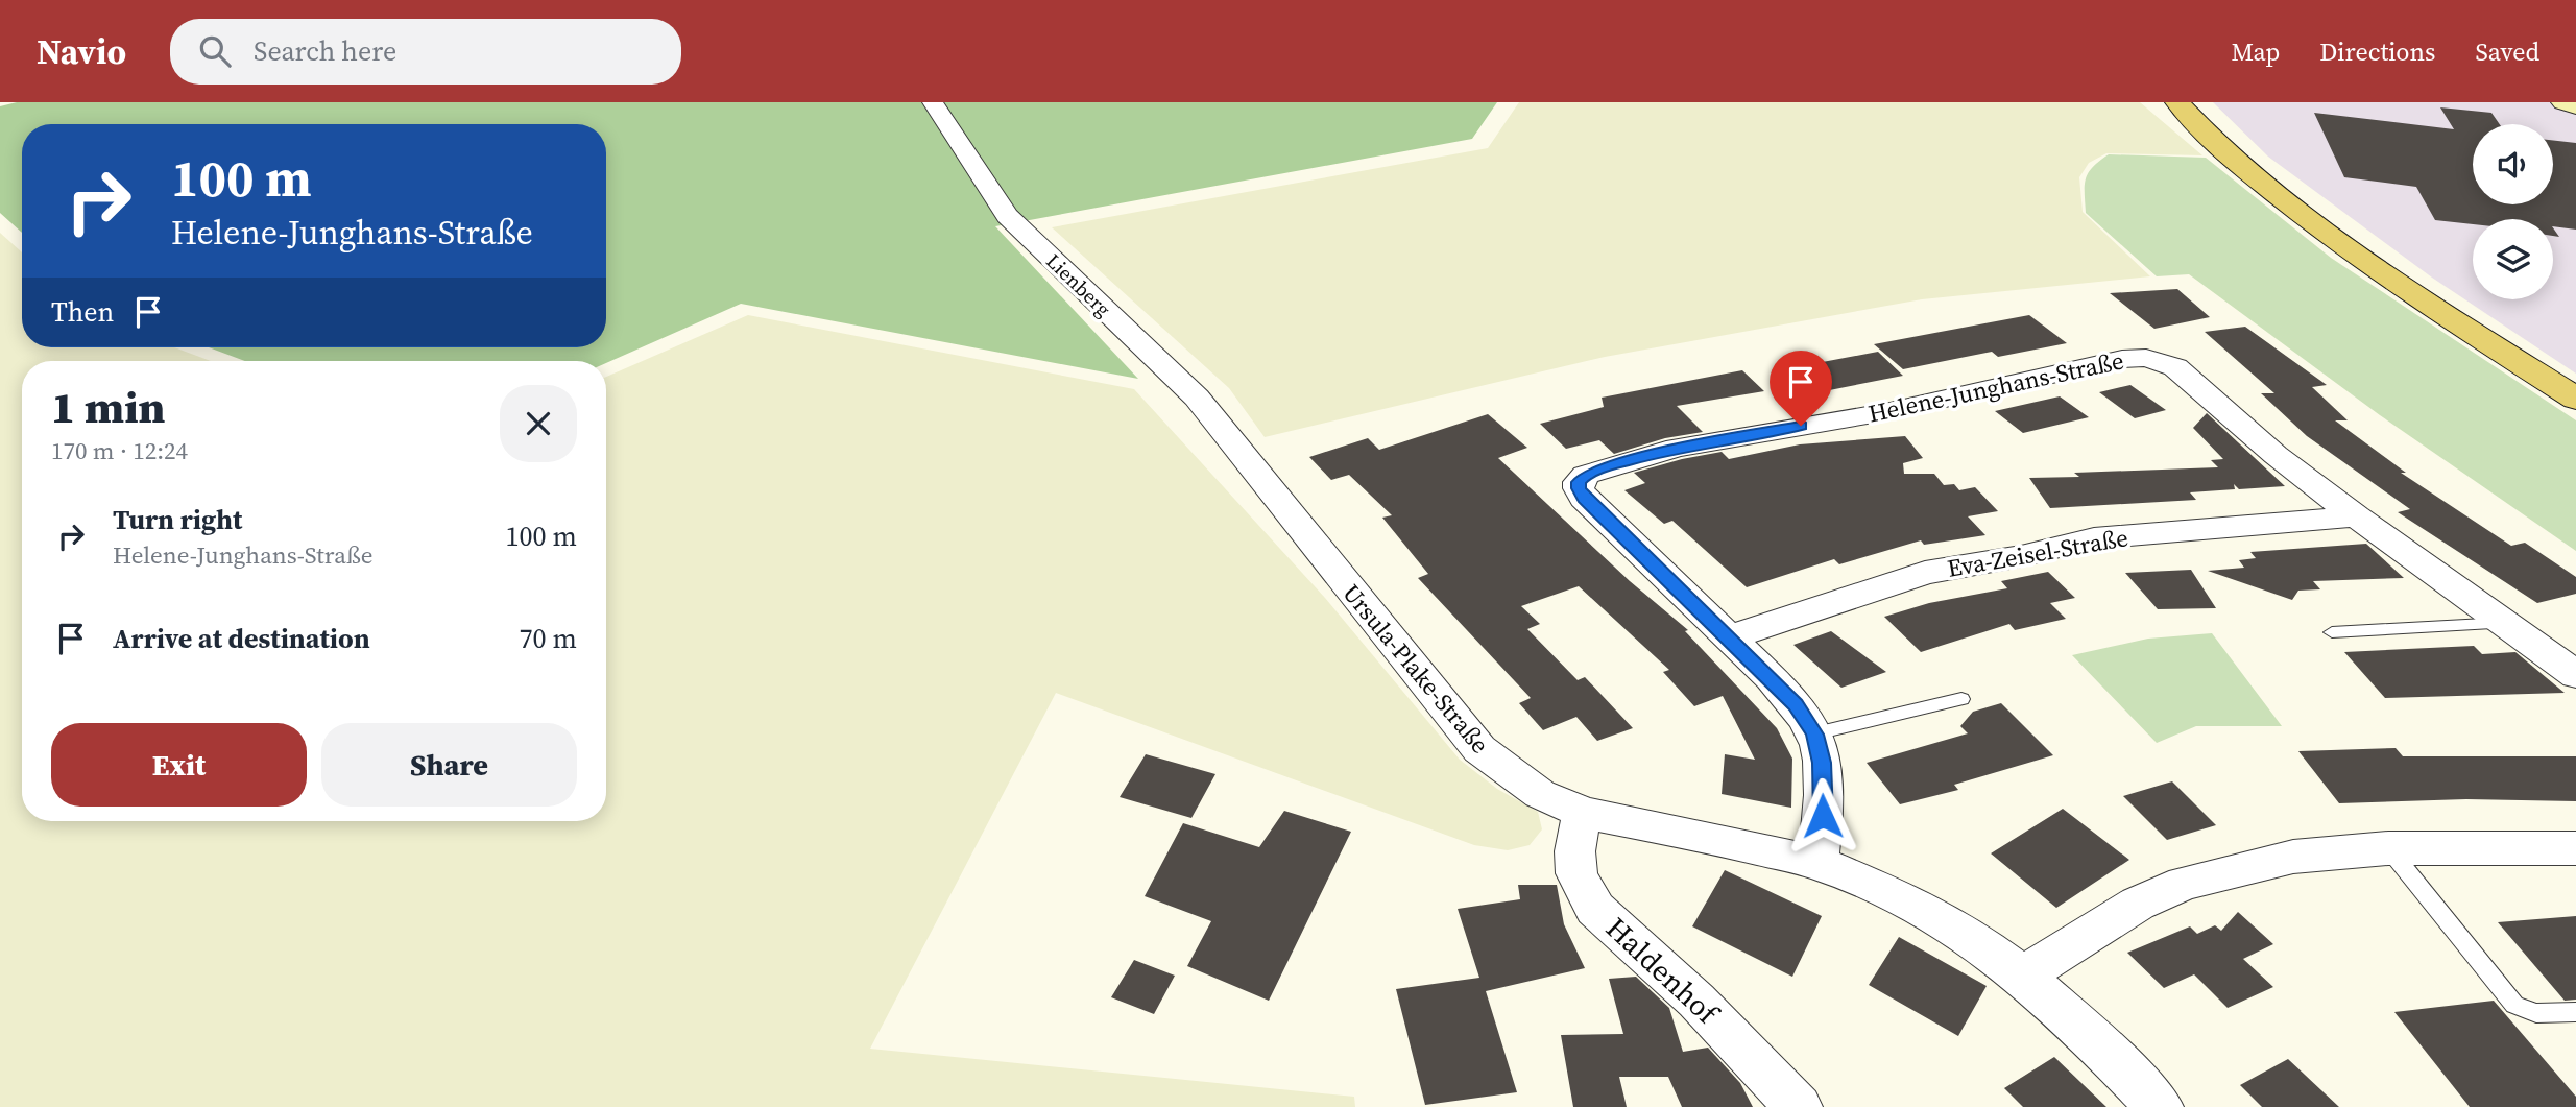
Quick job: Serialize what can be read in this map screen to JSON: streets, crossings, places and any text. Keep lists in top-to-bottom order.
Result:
{
  "streets": {
    "street": [
      "Lienberg",
      "Helene-Junghans-Straße",
      "Eva-Zeisel-Straße",
      "Ursula-Plake-Straße",
      "Haldenhof"
    ]
  },
  "crossings": [
    ["Lienberg", "Ursula-Plake-Straße"],
    ["Helene-Junghans-Straße", "Eva-Zeisel-Straße"],
    ["Helene-Junghans-Straße", "Ursula-Plake-Straße"],
    ["Ursula-Plake-Straße", "Haldenhof"]
  ],
  "page": {
    "header": "Navio",
    "search": "Search here",
    "nav": ["Map", "Directions", "Saved"],
    "turn": ["100 m", "Helene-Junghans-Straße"],
    "then": "Then",
    "heading": ["1 min", "170 m · 12:24"],
    "list": [
      {
        "name": "Turn right",
        "note": "Helene-Junghans-Straße",
        "value": "100 m"
      },
      {
        "name": "Arrive at destination",
        "value": "70 m"
      }
    ],
    "buttons": ["Exit", "Share"]
  }
}
